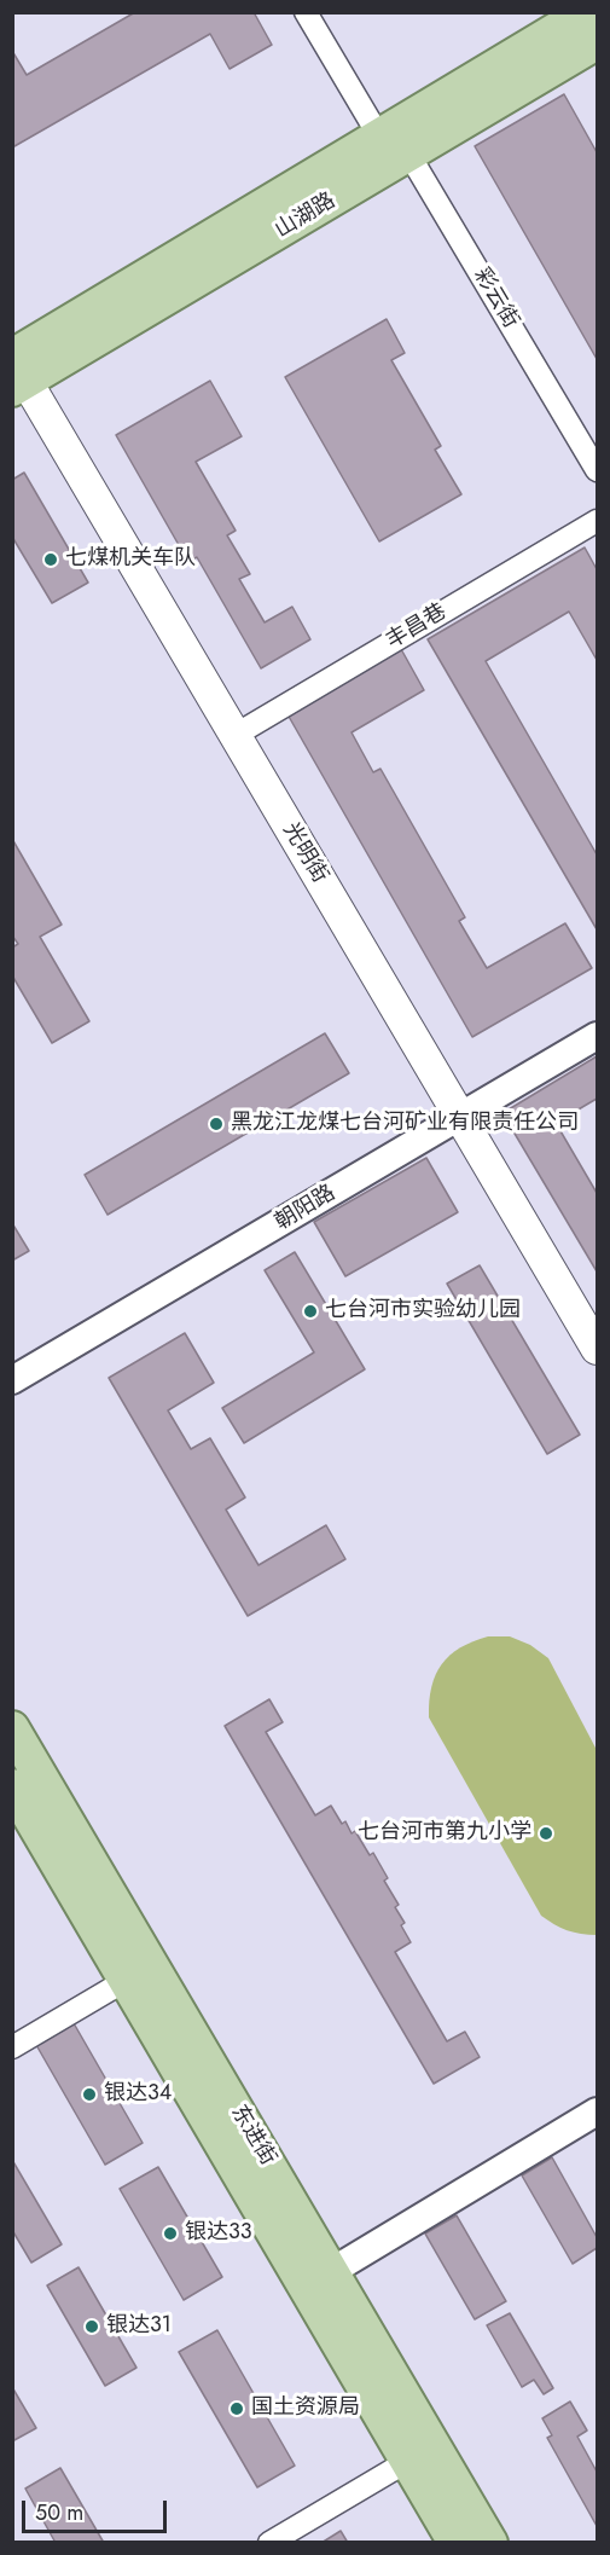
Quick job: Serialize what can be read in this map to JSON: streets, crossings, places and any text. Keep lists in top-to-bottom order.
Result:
{
  "streets": {
    "main road": ["山湖路", "光明街", "东进街"],
    "street": ["彩云街", "丰昌巷", "朝阳路"]
  },
  "crossings": [
    ["山湖路", "彩云街"],
    ["山湖路", "光明街"],
    ["丰昌巷", "光明街"],
    ["光明街", "朝阳路"]
  ],
  "places": [
    "七煤机关车队",
    "黑龙江龙煤七台河矿业有限责任公司",
    "七台河市实验幼儿园",
    "七台河市第九小学",
    "银达34",
    "银达33",
    "银达31",
    "国土资源局"
  ],
  "scale_bar": "50 m"
}
